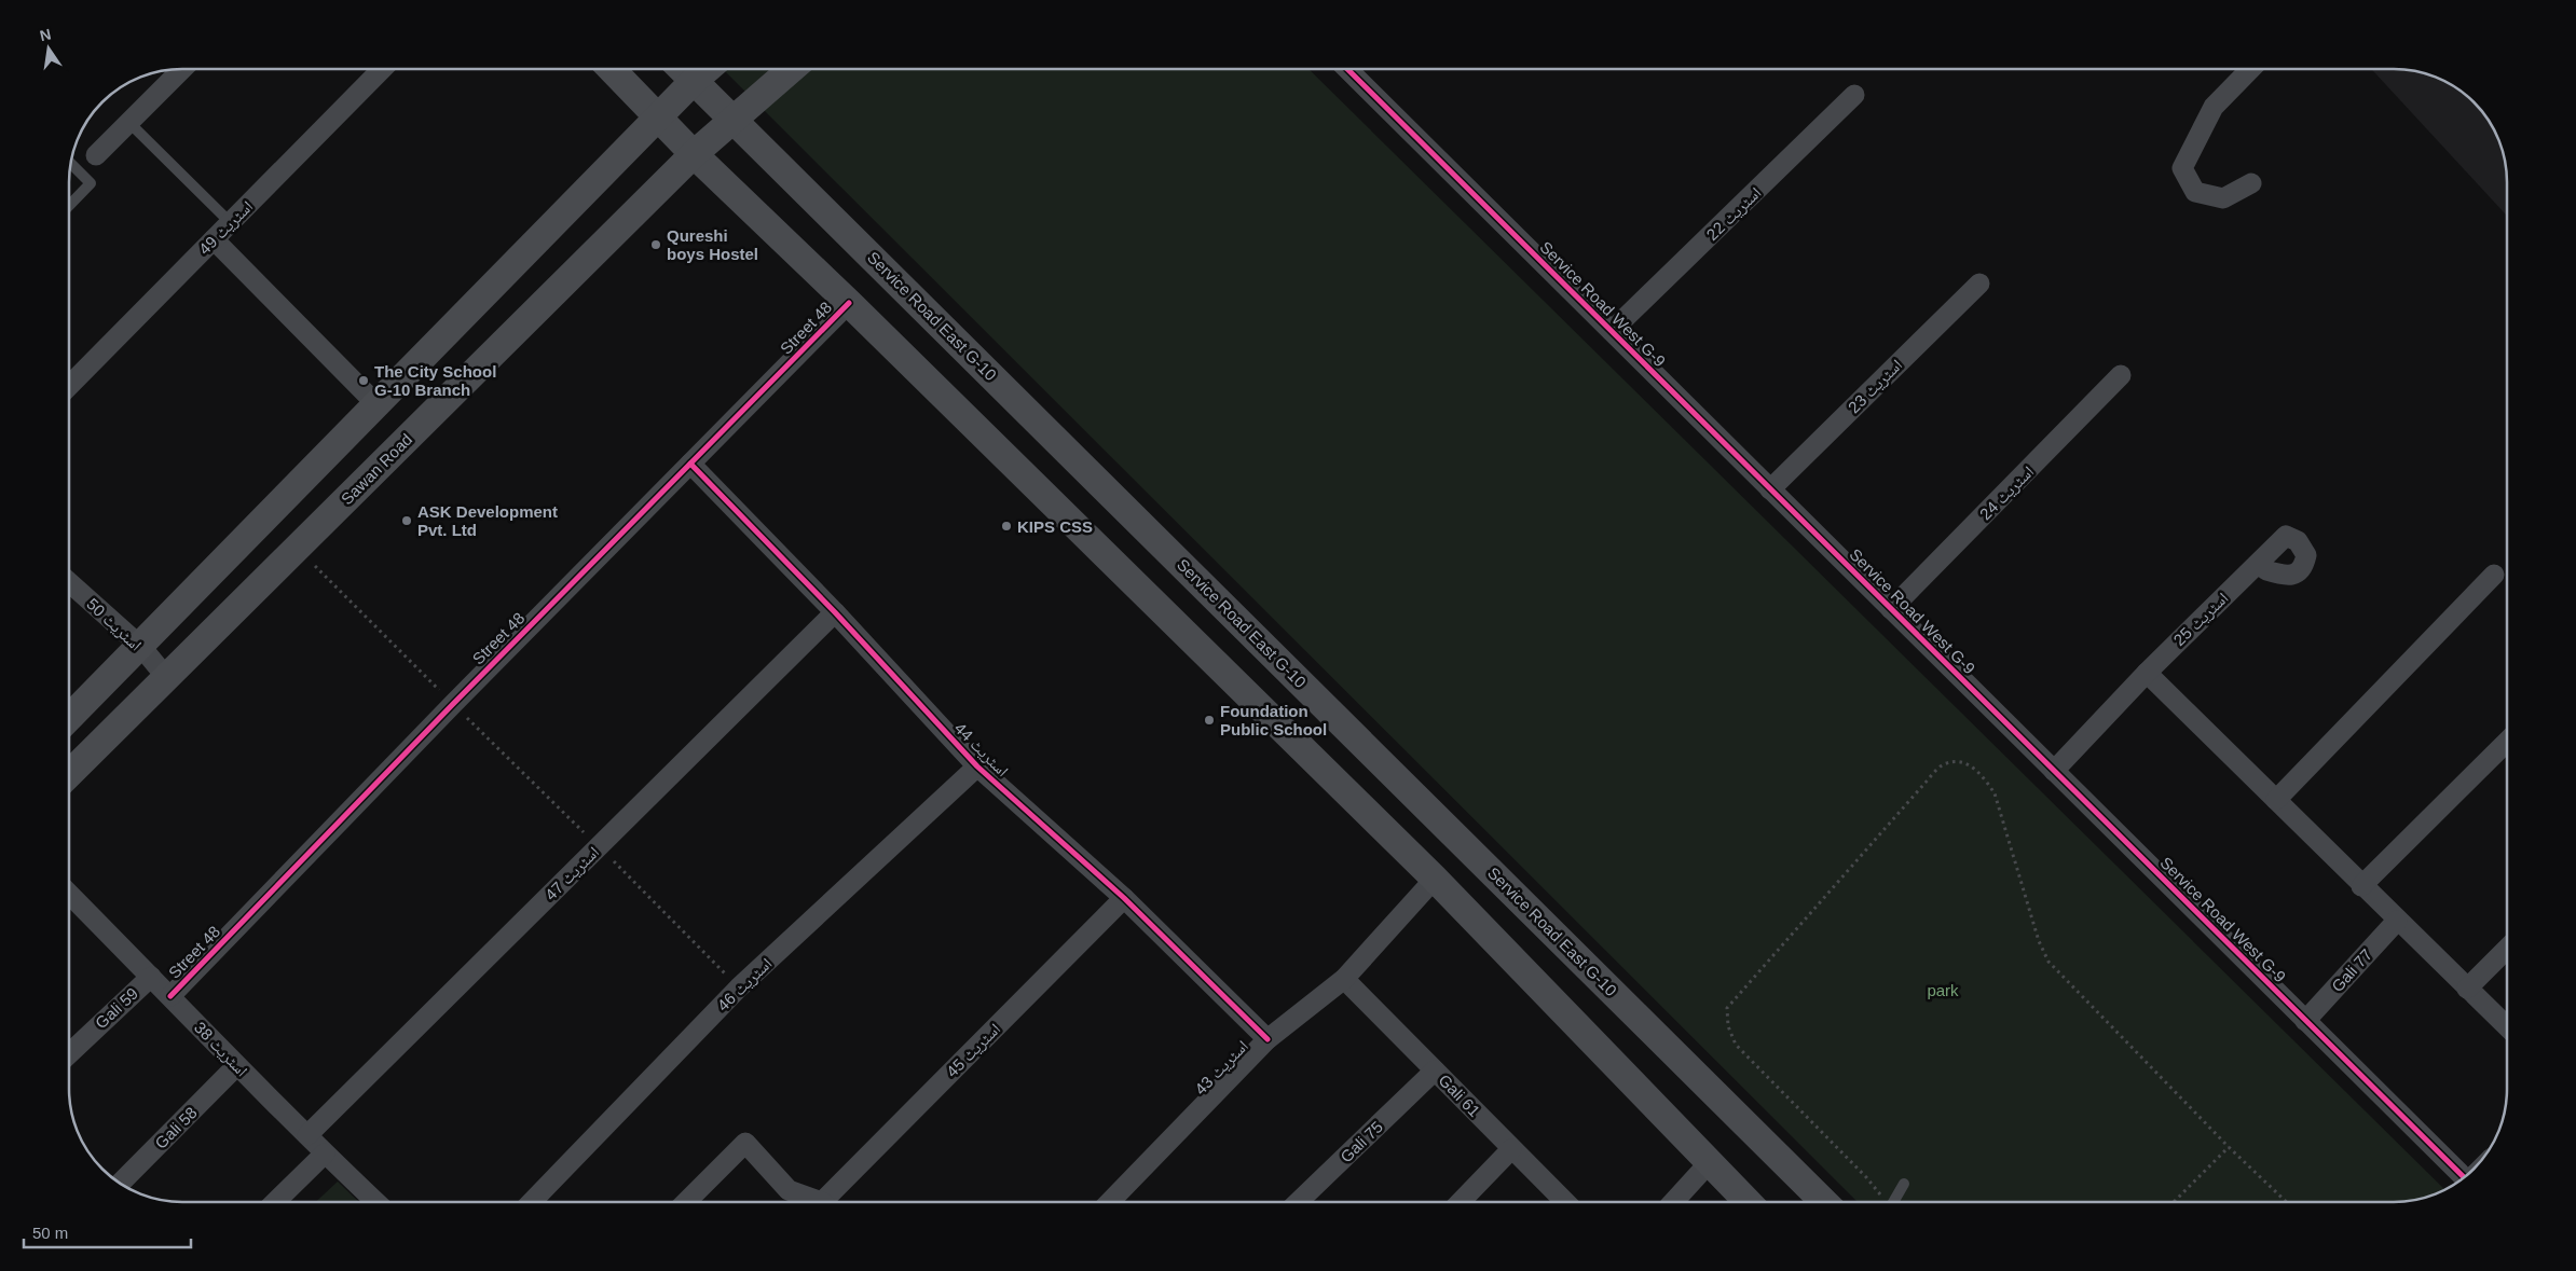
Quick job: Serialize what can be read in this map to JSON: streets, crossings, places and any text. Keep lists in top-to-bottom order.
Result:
{
  "streets": {
    "main road": ["Service Road East G-10", "Sawan Road"],
    "street": [
      "اسٹریٹ 22",
      "اسٹریٹ 49",
      "Service Road West G-9",
      "Street 48",
      "اسٹریٹ 23",
      "اسٹریٹ 24",
      "اسٹریٹ 25",
      "اسٹریٹ 50",
      "اسٹریٹ 44",
      "اسٹریٹ 47",
      "Gali 77",
      "اسٹریٹ 46",
      "Gali 59",
      "اسٹریٹ 38",
      "اسٹریٹ 45",
      "اسٹریٹ 43",
      "Gali 61",
      "Gali 58",
      "Gali 75"
    ]
  },
  "crossings": [
    ["اسٹریٹ 22", "Service Road West G-9"],
    ["Service Road West G-9", "اسٹریٹ 23"],
    ["Service Road West G-9", "اسٹریٹ 24"],
    ["Service Road West G-9", "اسٹریٹ 25"],
    ["Service Road West G-9", "Gali 77"],
    ["Service Road East G-10", "Sawan Road"],
    ["Street 48", "اسٹریٹ 44"],
    ["Street 48", "اسٹریٹ 38"],
    ["Sawan Road", "اسٹریٹ 50"],
    ["اسٹریٹ 44", "اسٹریٹ 47"],
    ["اسٹریٹ 44", "اسٹریٹ 46"],
    ["اسٹریٹ 44", "اسٹریٹ 45"],
    ["اسٹریٹ 44", "اسٹریٹ 43"],
    ["اسٹریٹ 47", "اسٹریٹ 38"],
    ["Gali 59", "اسٹریٹ 38"],
    ["اسٹریٹ 38", "Gali 58"],
    ["اسٹریٹ 43", "Gali 61"],
    ["Gali 61", "Gali 75"]
  ],
  "parks": ["park"],
  "places": [
    "Qureshi boys Hostel",
    "The City School G-10 Branch",
    "ASK Development Pvt. Ltd",
    "KIPS CSS",
    "Foundation Public School"
  ],
  "scale_bar": "50 m",
  "north": "top"
}
